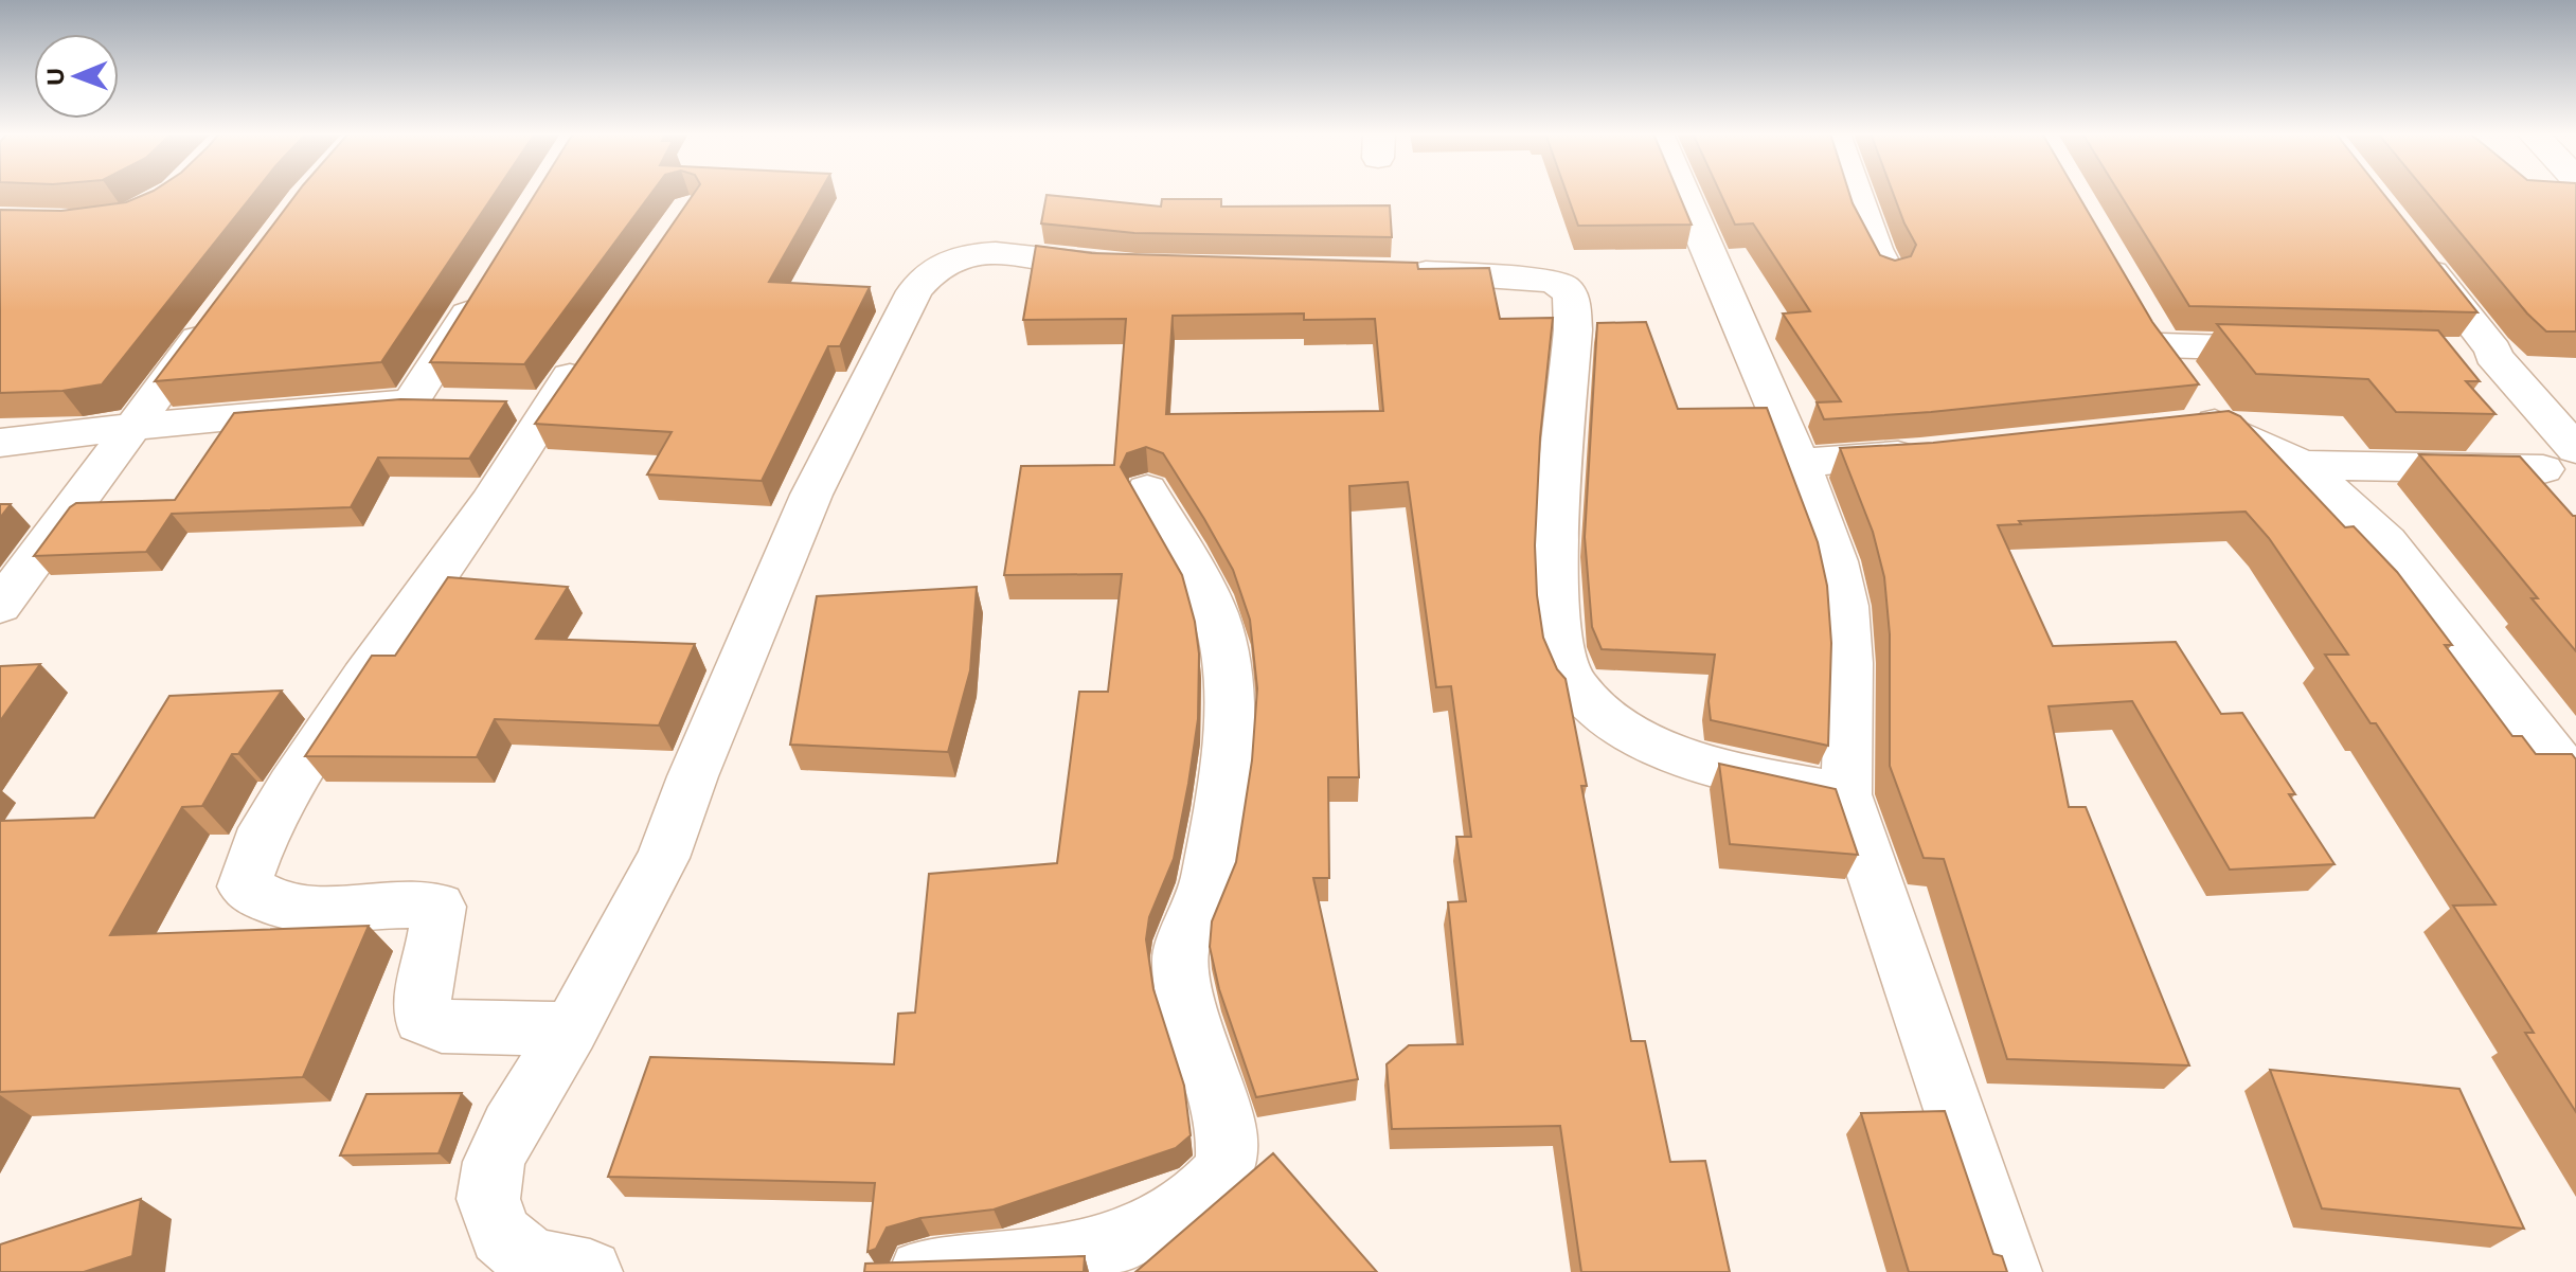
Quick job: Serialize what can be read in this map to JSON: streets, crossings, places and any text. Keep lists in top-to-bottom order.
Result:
{
  "north": "left"
}
